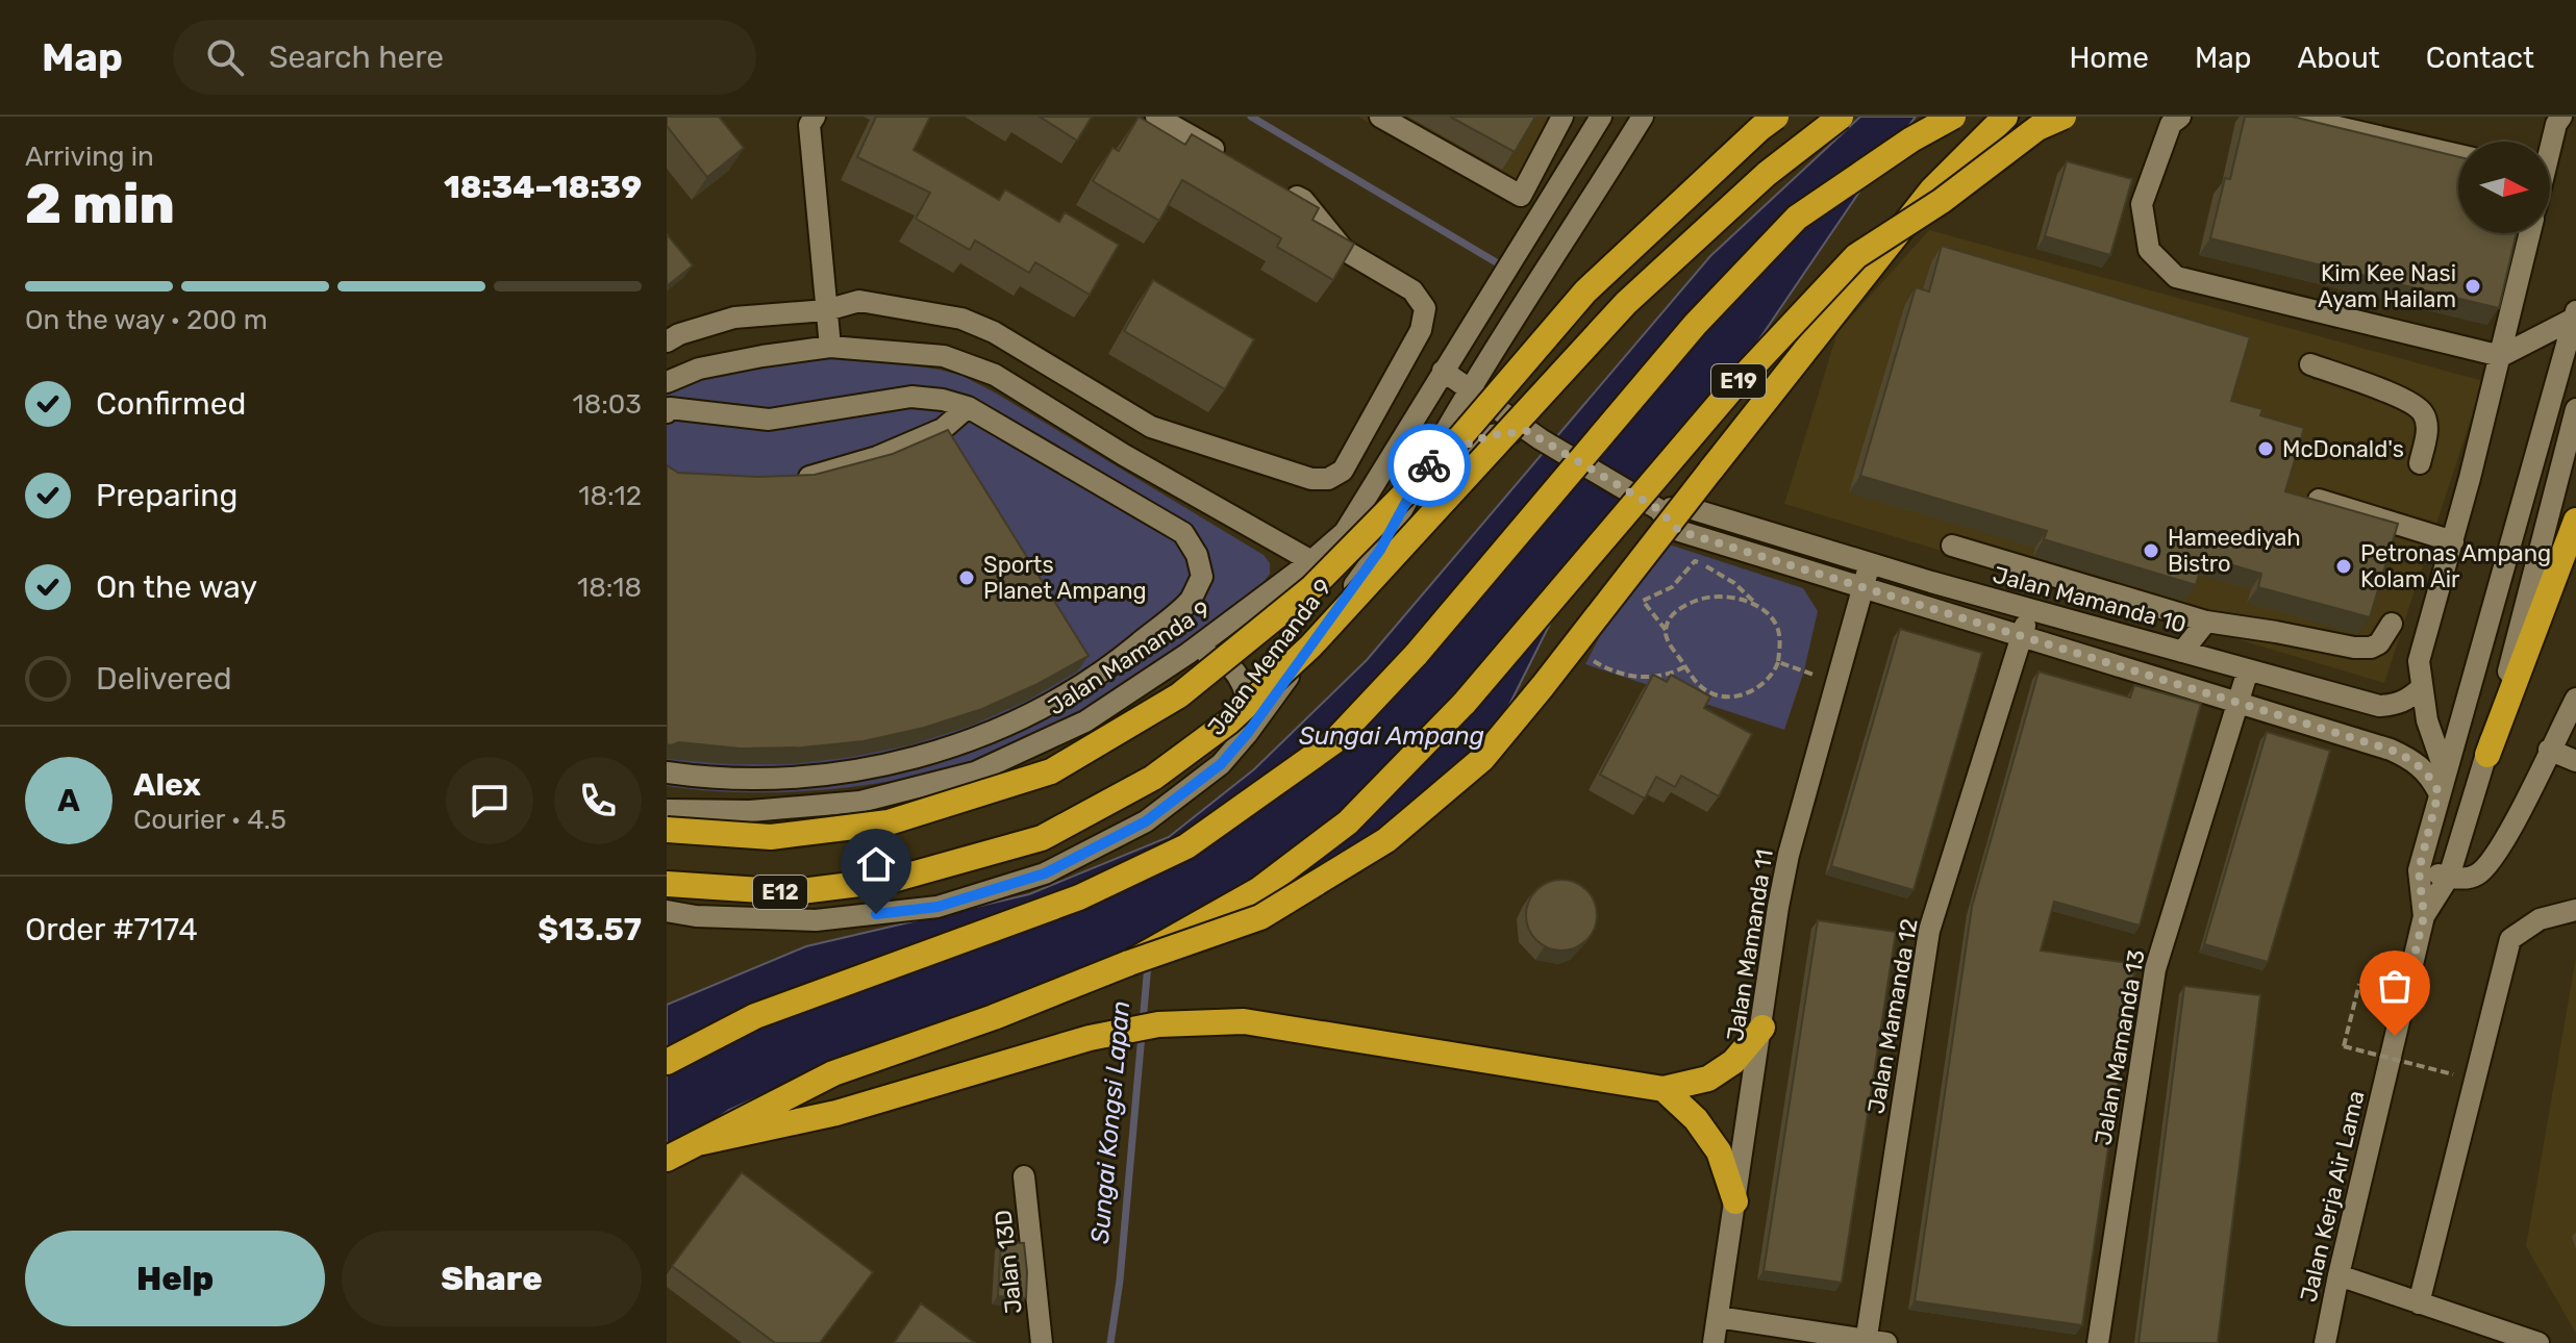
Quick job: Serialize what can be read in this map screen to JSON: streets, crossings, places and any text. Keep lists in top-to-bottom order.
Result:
{
  "streets": {
    "highway": ["E19", "E12"],
    "street": [
      "Jalan Mamanda 10",
      "Jalan Memanda 9",
      "Jalan Mamanda 9",
      "Jalan Mamanda 11",
      "Jalan Mamanda 12",
      "Jalan Mamanda 13",
      "Jalan Kerja Air Lama",
      "Jalan 13D"
    ]
  },
  "crossings": [
    ["Jalan Mamanda 10", "Jalan Memanda 9"],
    ["Jalan Mamanda 10", "Jalan Mamanda 11"],
    ["Jalan Mamanda 10", "Jalan Mamanda 12"],
    ["Jalan Mamanda 10", "Jalan Mamanda 13"],
    ["Jalan Mamanda 10", "Jalan Kerja Air Lama"],
    ["Jalan Memanda 9", "Jalan Mamanda 9"]
  ],
  "water": ["Sungai Ampang", "Sungai Kongsi Lapan"],
  "places": [
    "Kim Kee Nasi Ayam Hailam",
    "McDonald's",
    "Hameediyah Bistro",
    "Petronas Ampang Kolam Air",
    "Sports Planet Ampang"
  ],
  "north": "right",
  "page": {
    "header": "Map",
    "search": "Search here",
    "nav": [
      "Home",
      "Map",
      "About",
      "Contact"
    ],
    "heading": ["2 min", "Arriving in", "18:34–18:39"],
    "panel": [
      "Alex",
      "Courier · 4.5",
      "Order #7174",
      "$13.57"
    ],
    "bar": "On the way · 200 m",
    "list": [
      ["Confirmed", "18:03"],
      ["Preparing", "18:12"],
      ["On the way", "18:18"],
      "Delivered"
    ],
    "round": "A",
    "buttons": ["Help", "Share"]
  }
}
